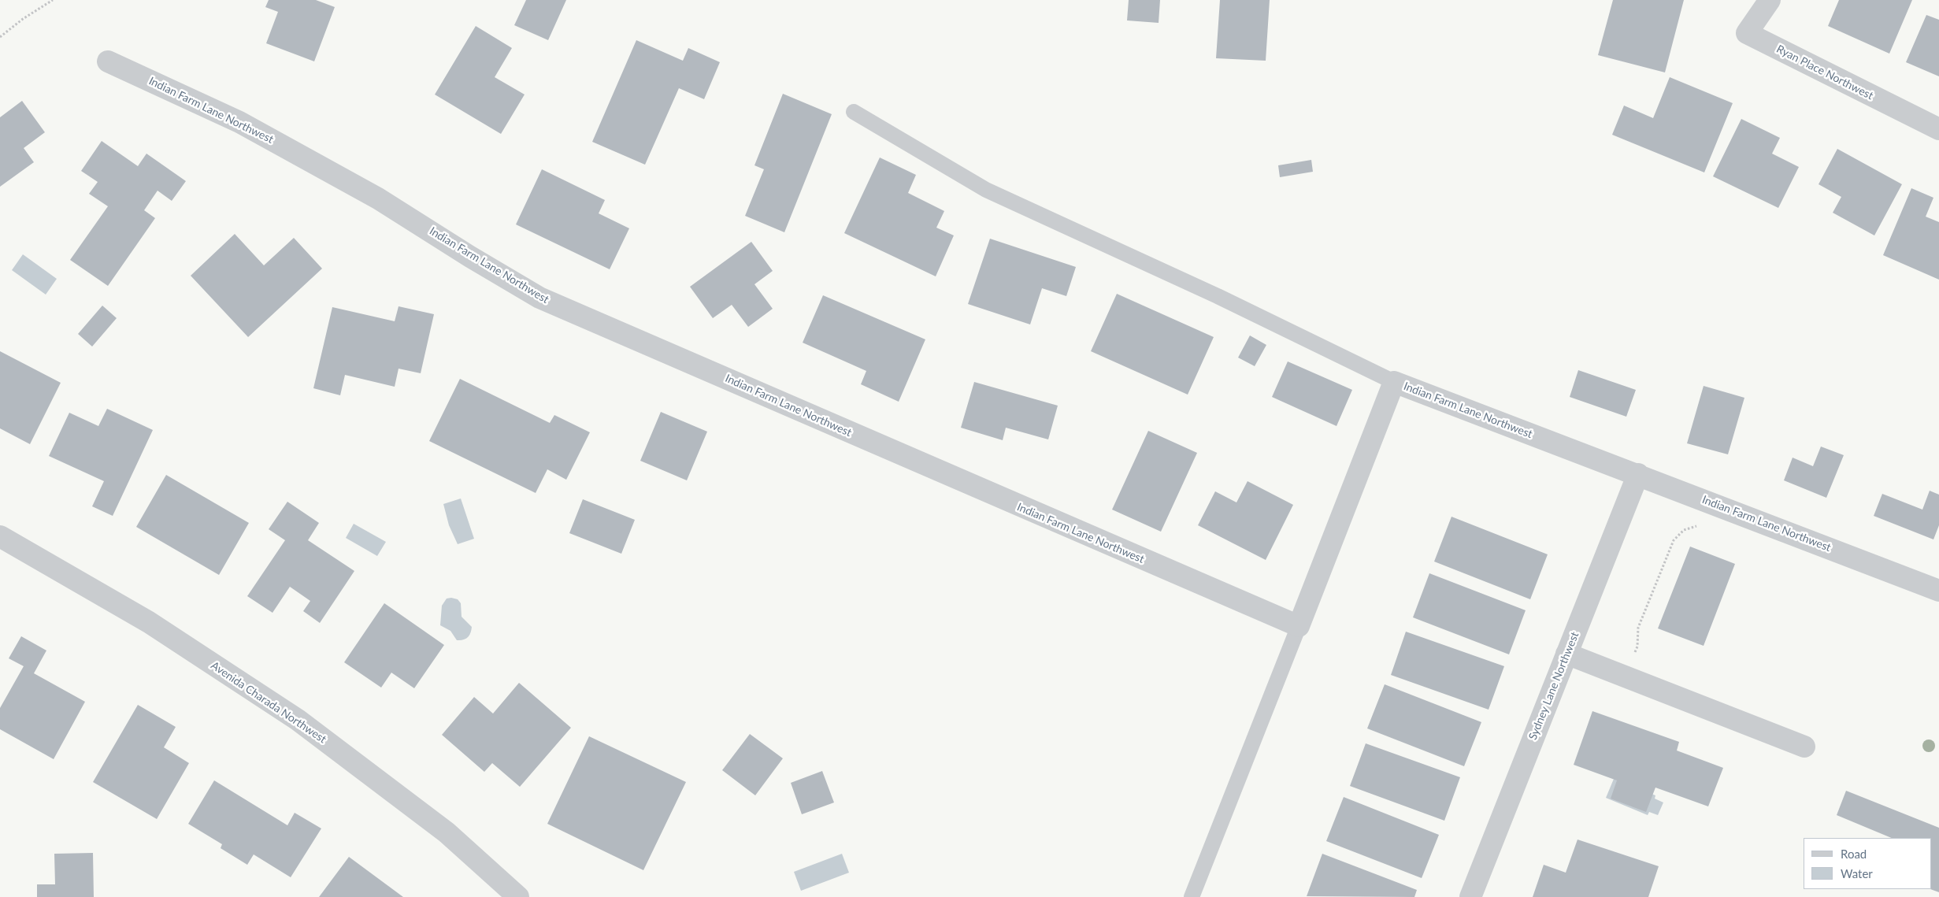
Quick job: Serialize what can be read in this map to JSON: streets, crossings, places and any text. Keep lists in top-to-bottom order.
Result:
{
  "streets": {
    "street": [
      "Ryan Place Northwest",
      "Indian Farm Lane Northwest",
      "Sydney Lane Northwest",
      "Avenida Charada Northwest"
    ]
  },
  "crossings": [
    ["Indian Farm Lane Northwest", "Sydney Lane Northwest"]
  ],
  "legend": ["Road", "Water"]
}
